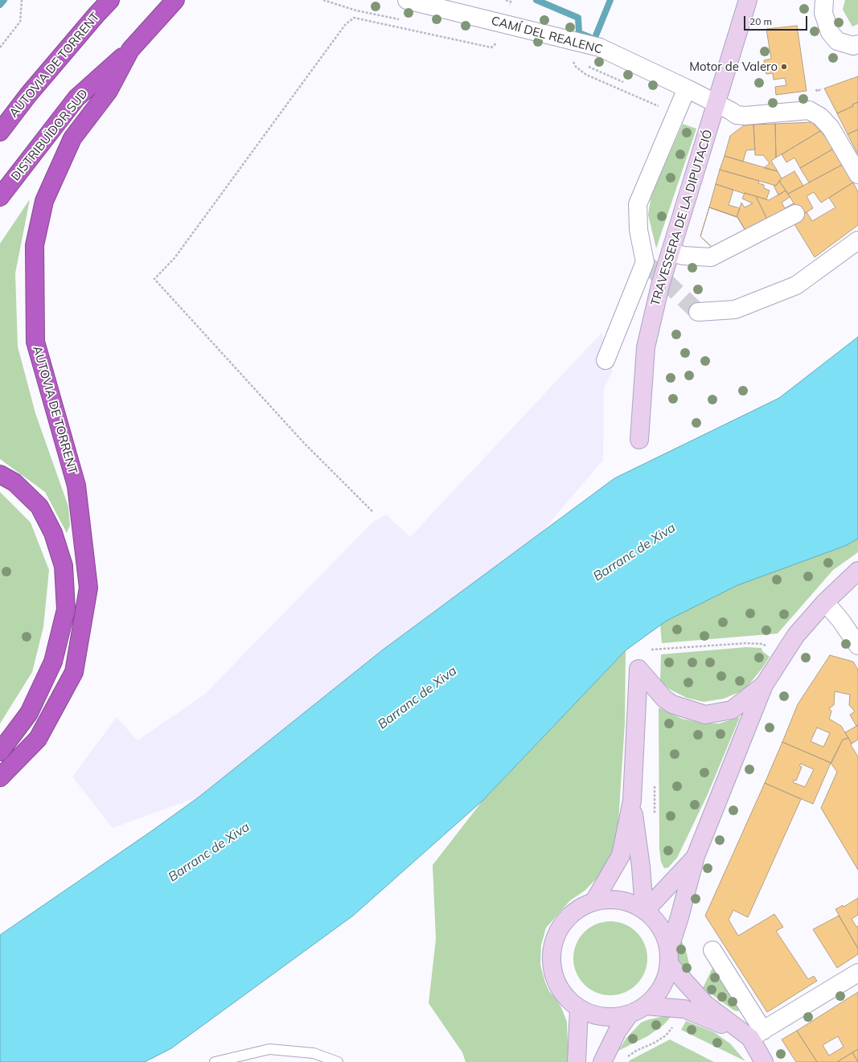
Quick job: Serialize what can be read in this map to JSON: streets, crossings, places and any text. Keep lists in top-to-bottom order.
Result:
{
  "streets": {
    "highway": ["AUTOVIA DE TORRENT", "DISTRIBUÏDOR SUD"],
    "street": ["CAMÍ DEL REALENC", "TRAVESSERA DE LA DIPUTACIÓ"]
  },
  "crossings": [
    ["CAMÍ DEL REALENC", "TRAVESSERA DE LA DIPUTACIÓ"],
    ["AUTOVIA DE TORRENT", "DISTRIBUÏDOR SUD"]
  ],
  "water": ["Barranc de Xiva"],
  "places": ["Motor de Valero"],
  "scale_bar": "20 m"
}
